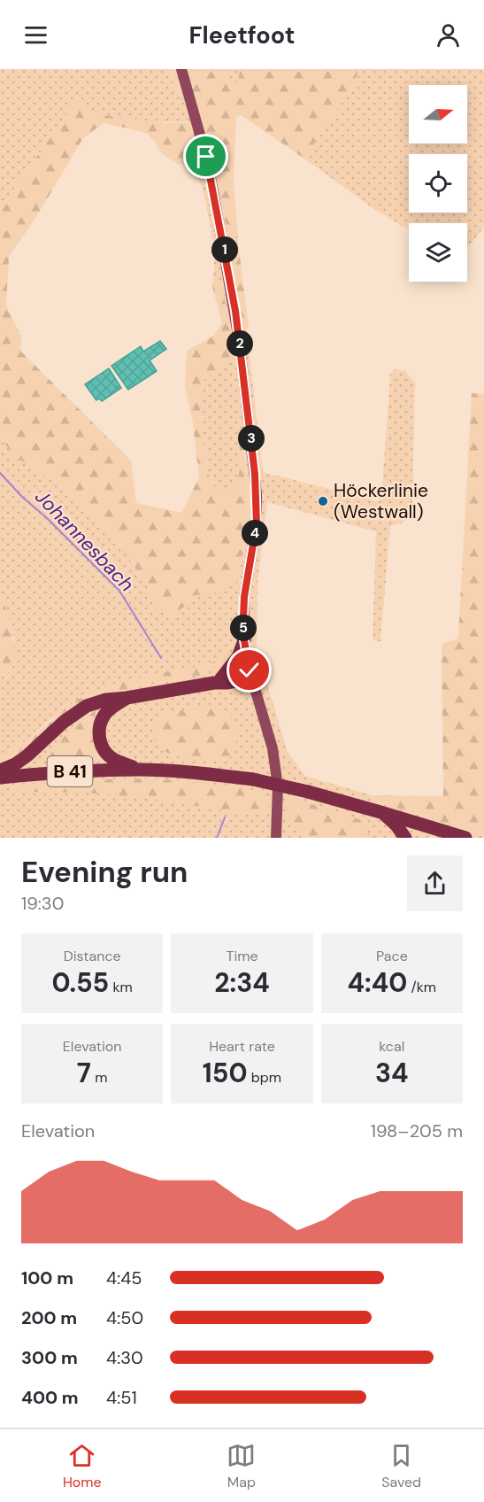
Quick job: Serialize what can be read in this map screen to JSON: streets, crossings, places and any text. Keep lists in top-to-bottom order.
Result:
{
  "streets": {
    "highway": ["B 41"]
  },
  "water": ["Johannesbach"],
  "places": ["Höckerlinie (Westwall)"],
  "north": "right",
  "page": {
    "header": "Fleetfoot",
    "pins": [
      "1",
      "2",
      "3",
      "4",
      "5"
    ],
    "heading": ["Evening run", "19:30"],
    "stats": [
      ["Distance", "0.55 km"],
      ["Time", "2:34"],
      ["Pace", "4:40 /km"],
      ["Elevation", "7 m"],
      ["Heart rate", "150 bpm"],
      ["kcal", "34"]
    ],
    "chart": ["Elevation", "198–205 m"],
    "list": [
      {
        "name": "100 m",
        "note": "4:45"
      },
      {
        "name": "200 m",
        "note": "4:50"
      },
      {
        "name": "300 m",
        "note": "4:30"
      },
      {
        "name": "400 m",
        "note": "4:51"
      }
    ],
    "tabs": ["Home", "Map", "Saved"]
  }
}
